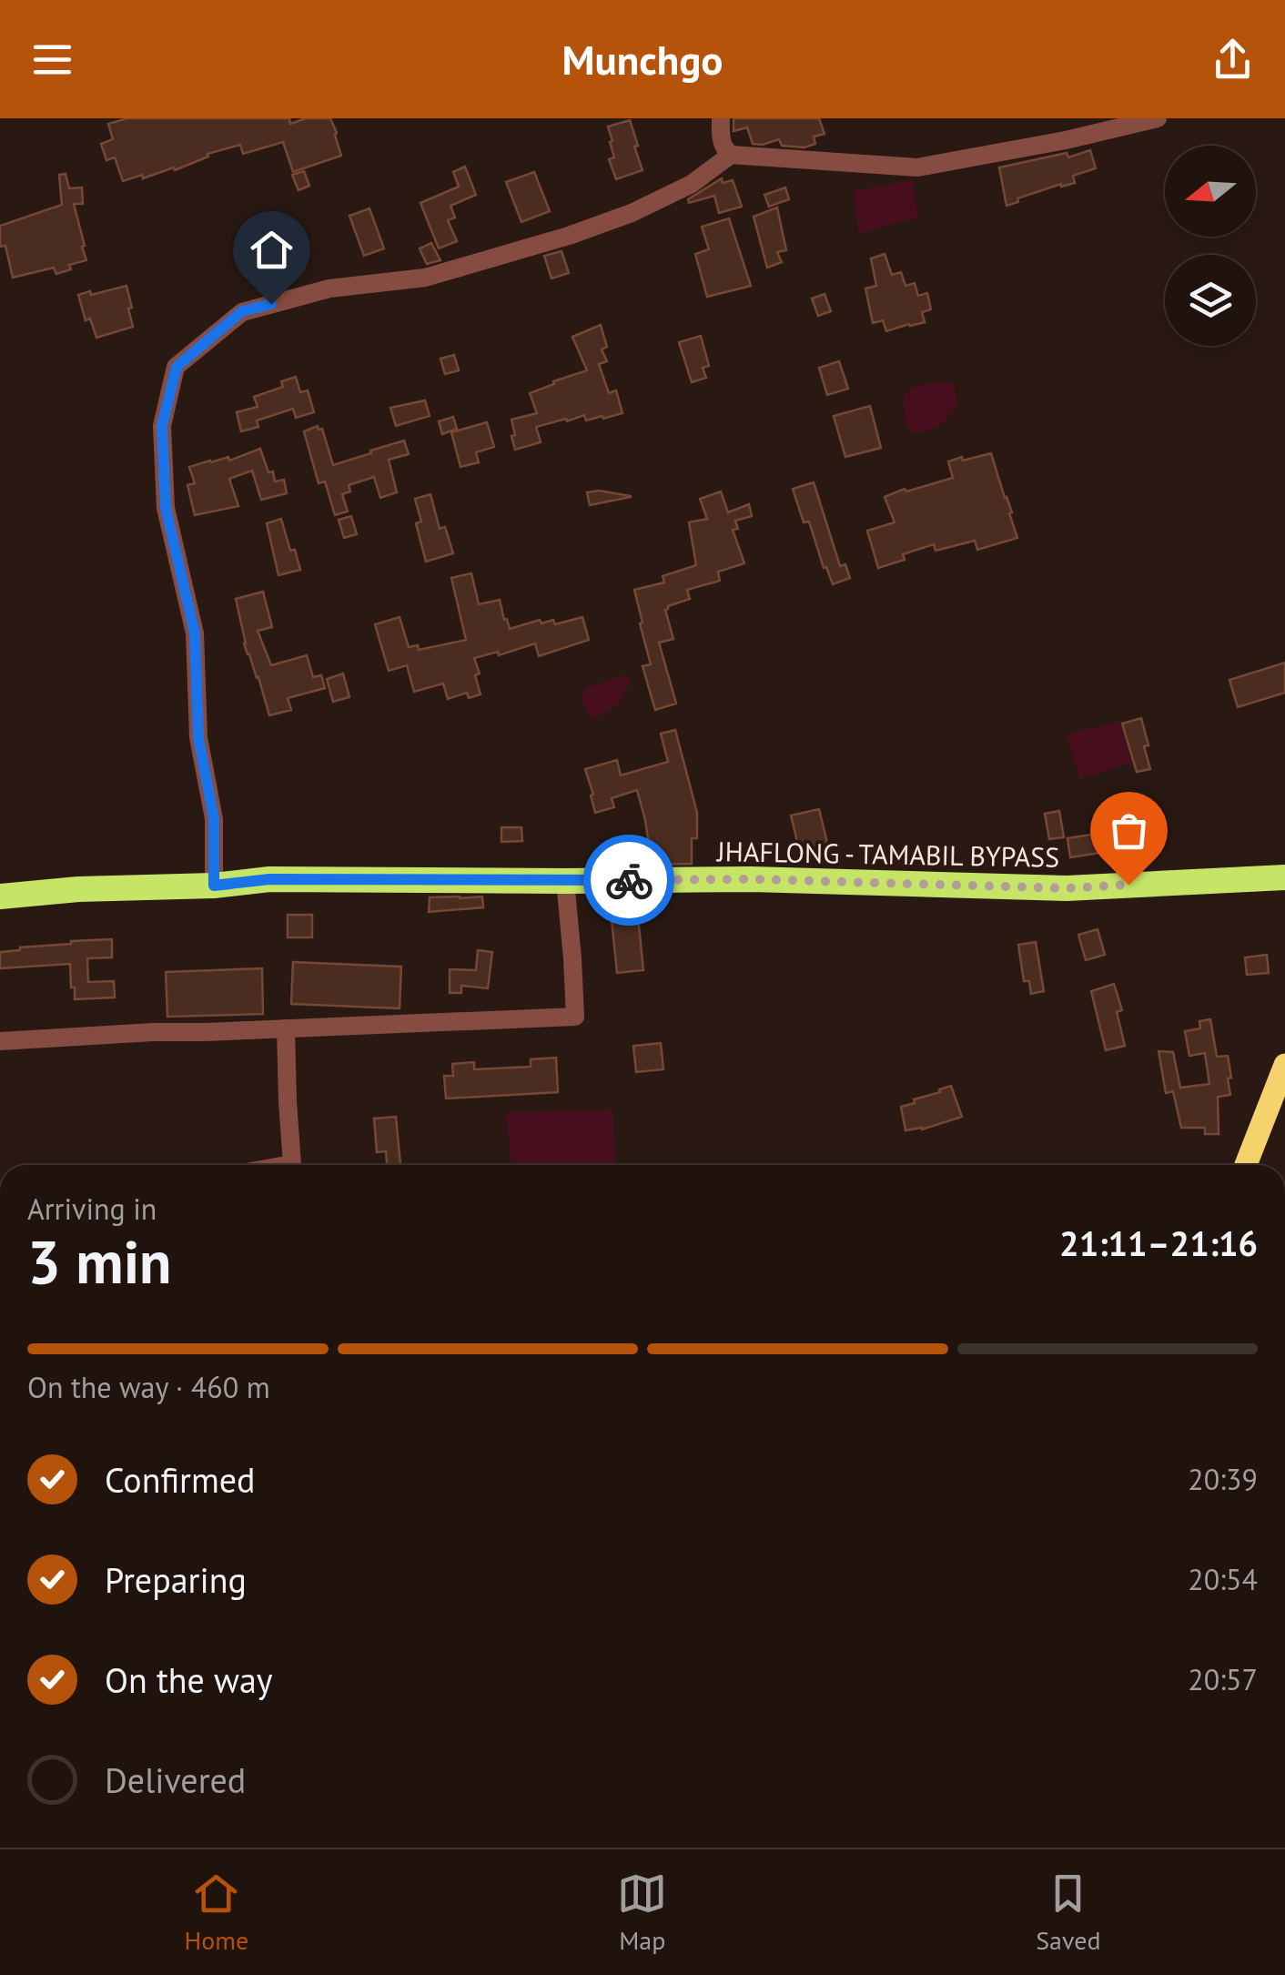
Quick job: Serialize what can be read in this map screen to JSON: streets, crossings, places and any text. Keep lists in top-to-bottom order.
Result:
{
  "streets": {
    "highway": ["JHAFLONG - TAMABIL BYPASS"]
  },
  "north": "left",
  "page": {
    "header": "Munchgo",
    "heading": ["3 min", "Arriving in", "21:11–21:16"],
    "bar": "On the way · 460 m",
    "list": [
      ["Confirmed", "20:39"],
      ["Preparing", "20:54"],
      ["On the way", "20:57"],
      "Delivered"
    ],
    "tabs": ["Home", "Map", "Saved"]
  }
}
